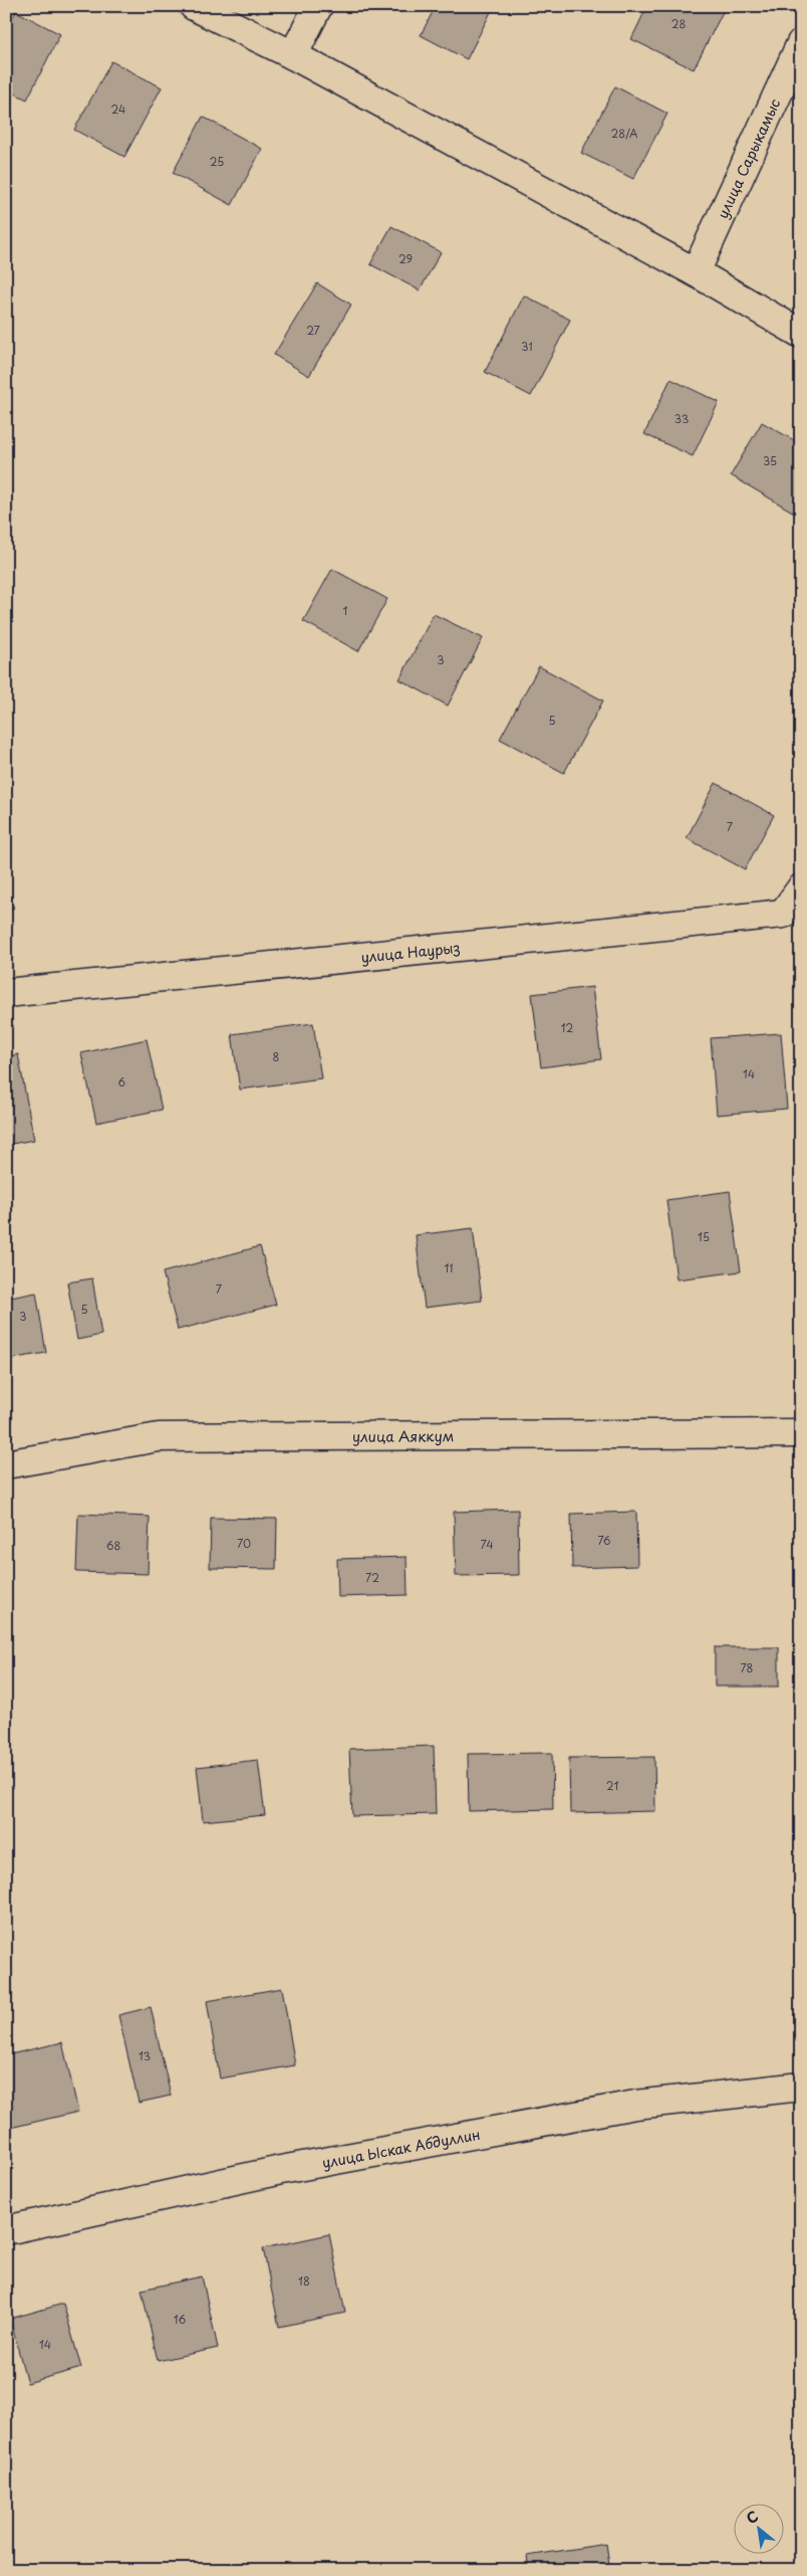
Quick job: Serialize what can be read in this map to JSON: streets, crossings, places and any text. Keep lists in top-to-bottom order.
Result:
{
  "streets": {
    "street": [
      "улица Сарыкамыс",
      "улица Наурыз",
      "улица Аяккум",
      "улица Ыскак Абдуллин"
    ]
  },
  "house_numbers": [
    "28",
    "24",
    "28/А",
    "25",
    "29",
    "27",
    "31",
    "33",
    "35",
    "1",
    "3",
    "5",
    "7",
    "12",
    "8",
    "14",
    "6",
    "15",
    "11",
    "7",
    "5",
    "3",
    "76",
    "70",
    "74",
    "68",
    "72",
    "78",
    "21",
    "13",
    "18",
    "16",
    "14"
  ],
  "north": "top left"
}
